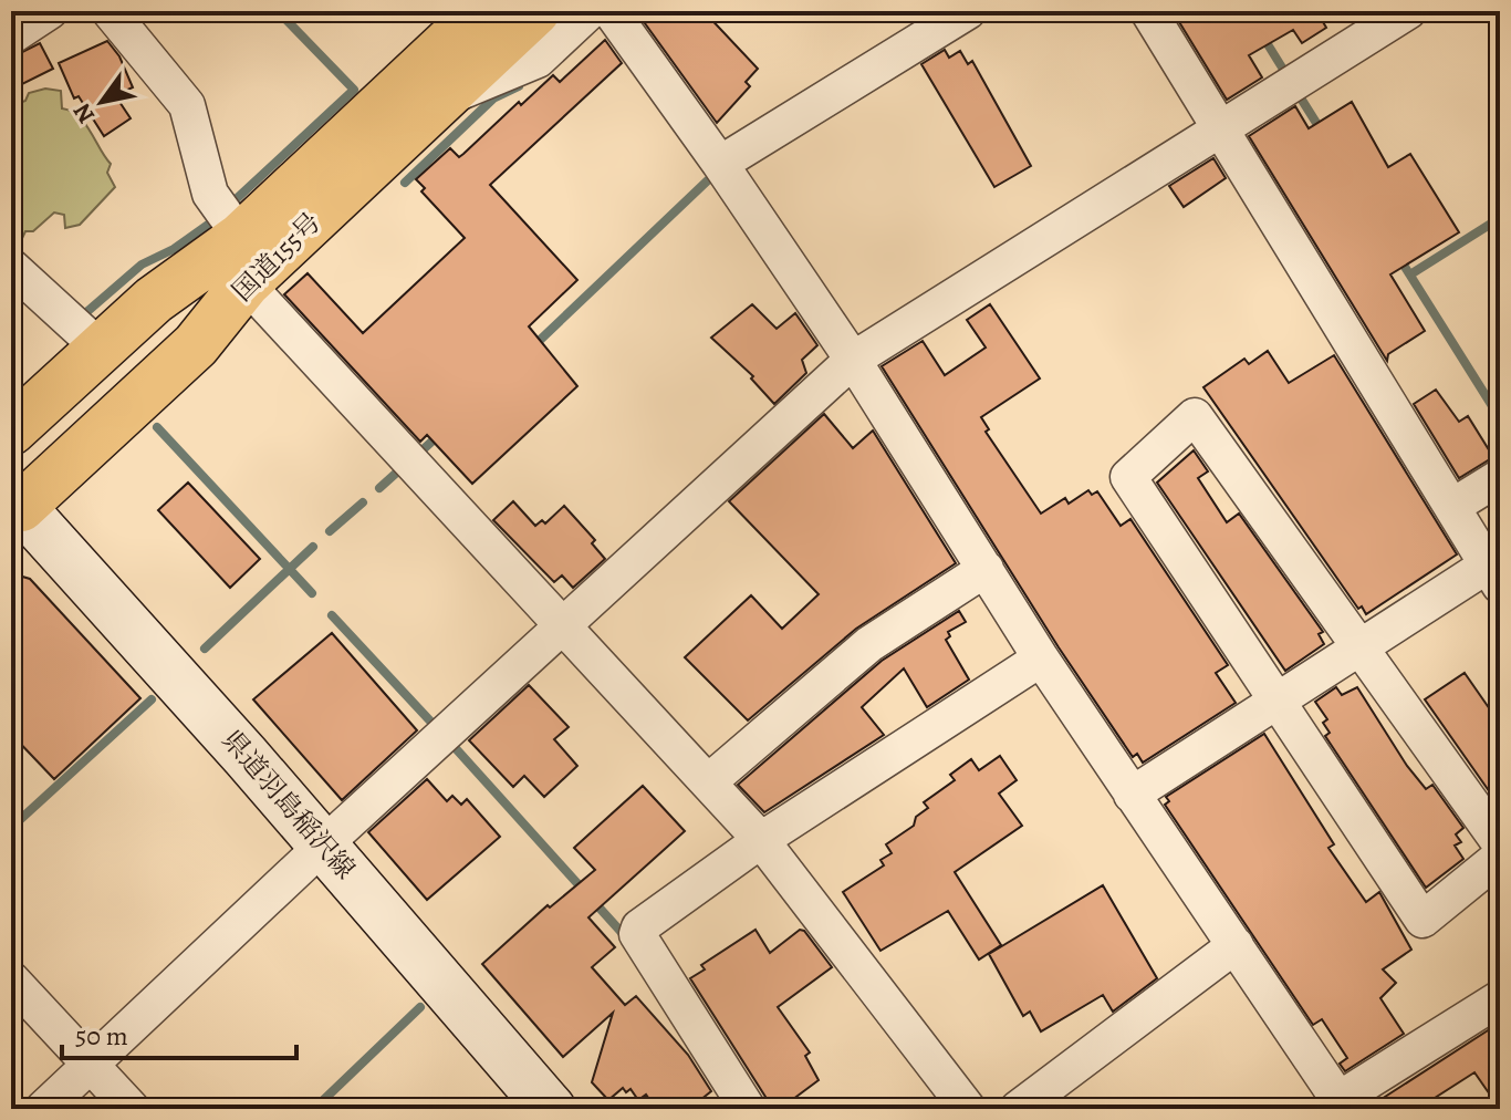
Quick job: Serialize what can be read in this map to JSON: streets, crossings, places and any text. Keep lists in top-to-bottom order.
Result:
{
  "streets": {
    "highway": ["国道155号"],
    "main road": ["県道羽島稲沢線"]
  },
  "crossings": [
    ["国道155号", "県道羽島稲沢線"]
  ],
  "scale_bar": "50 m",
  "north": "bottom left"
}
